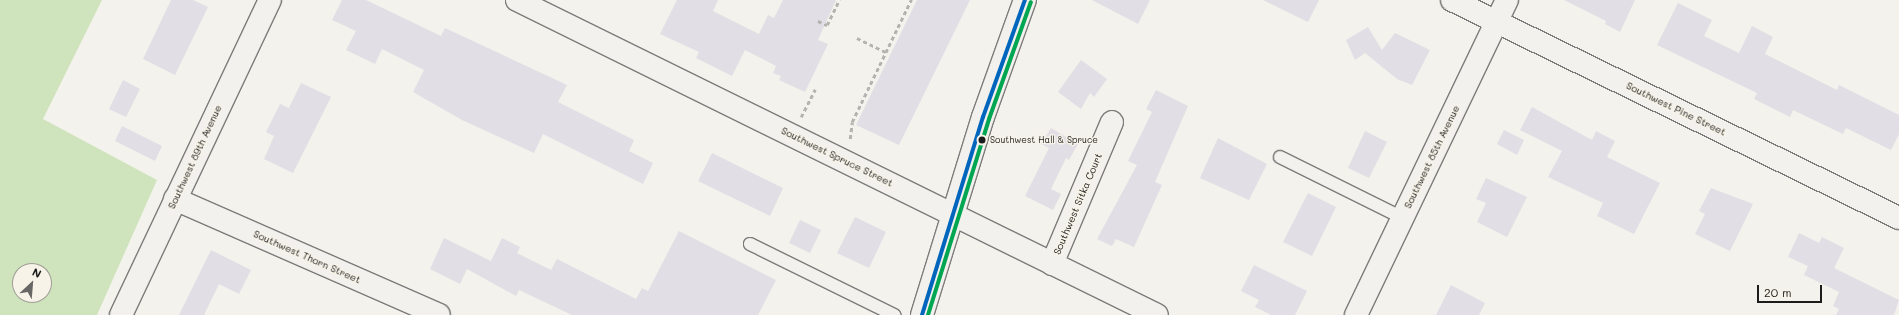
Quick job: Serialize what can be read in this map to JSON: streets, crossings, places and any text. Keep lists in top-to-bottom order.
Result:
{
  "streets": {
    "street": [
      "Southwest Pine Street",
      "Southwest 89th Avenue",
      "Southwest Spruce Street",
      "Southwest 85th Avenue",
      "Southwest Sitka Court",
      "Southwest Thorn Street"
    ]
  },
  "crossings": [
    ["Southwest Pine Street", "Southwest 85th Avenue"],
    ["Southwest 89th Avenue", "Southwest Thorn Street"],
    ["Southwest Spruce Street", "Southwest Sitka Court"]
  ],
  "places": ["Southwest Hall & Spruce"],
  "scale_bar": "20 m",
  "north": "top right"
}
